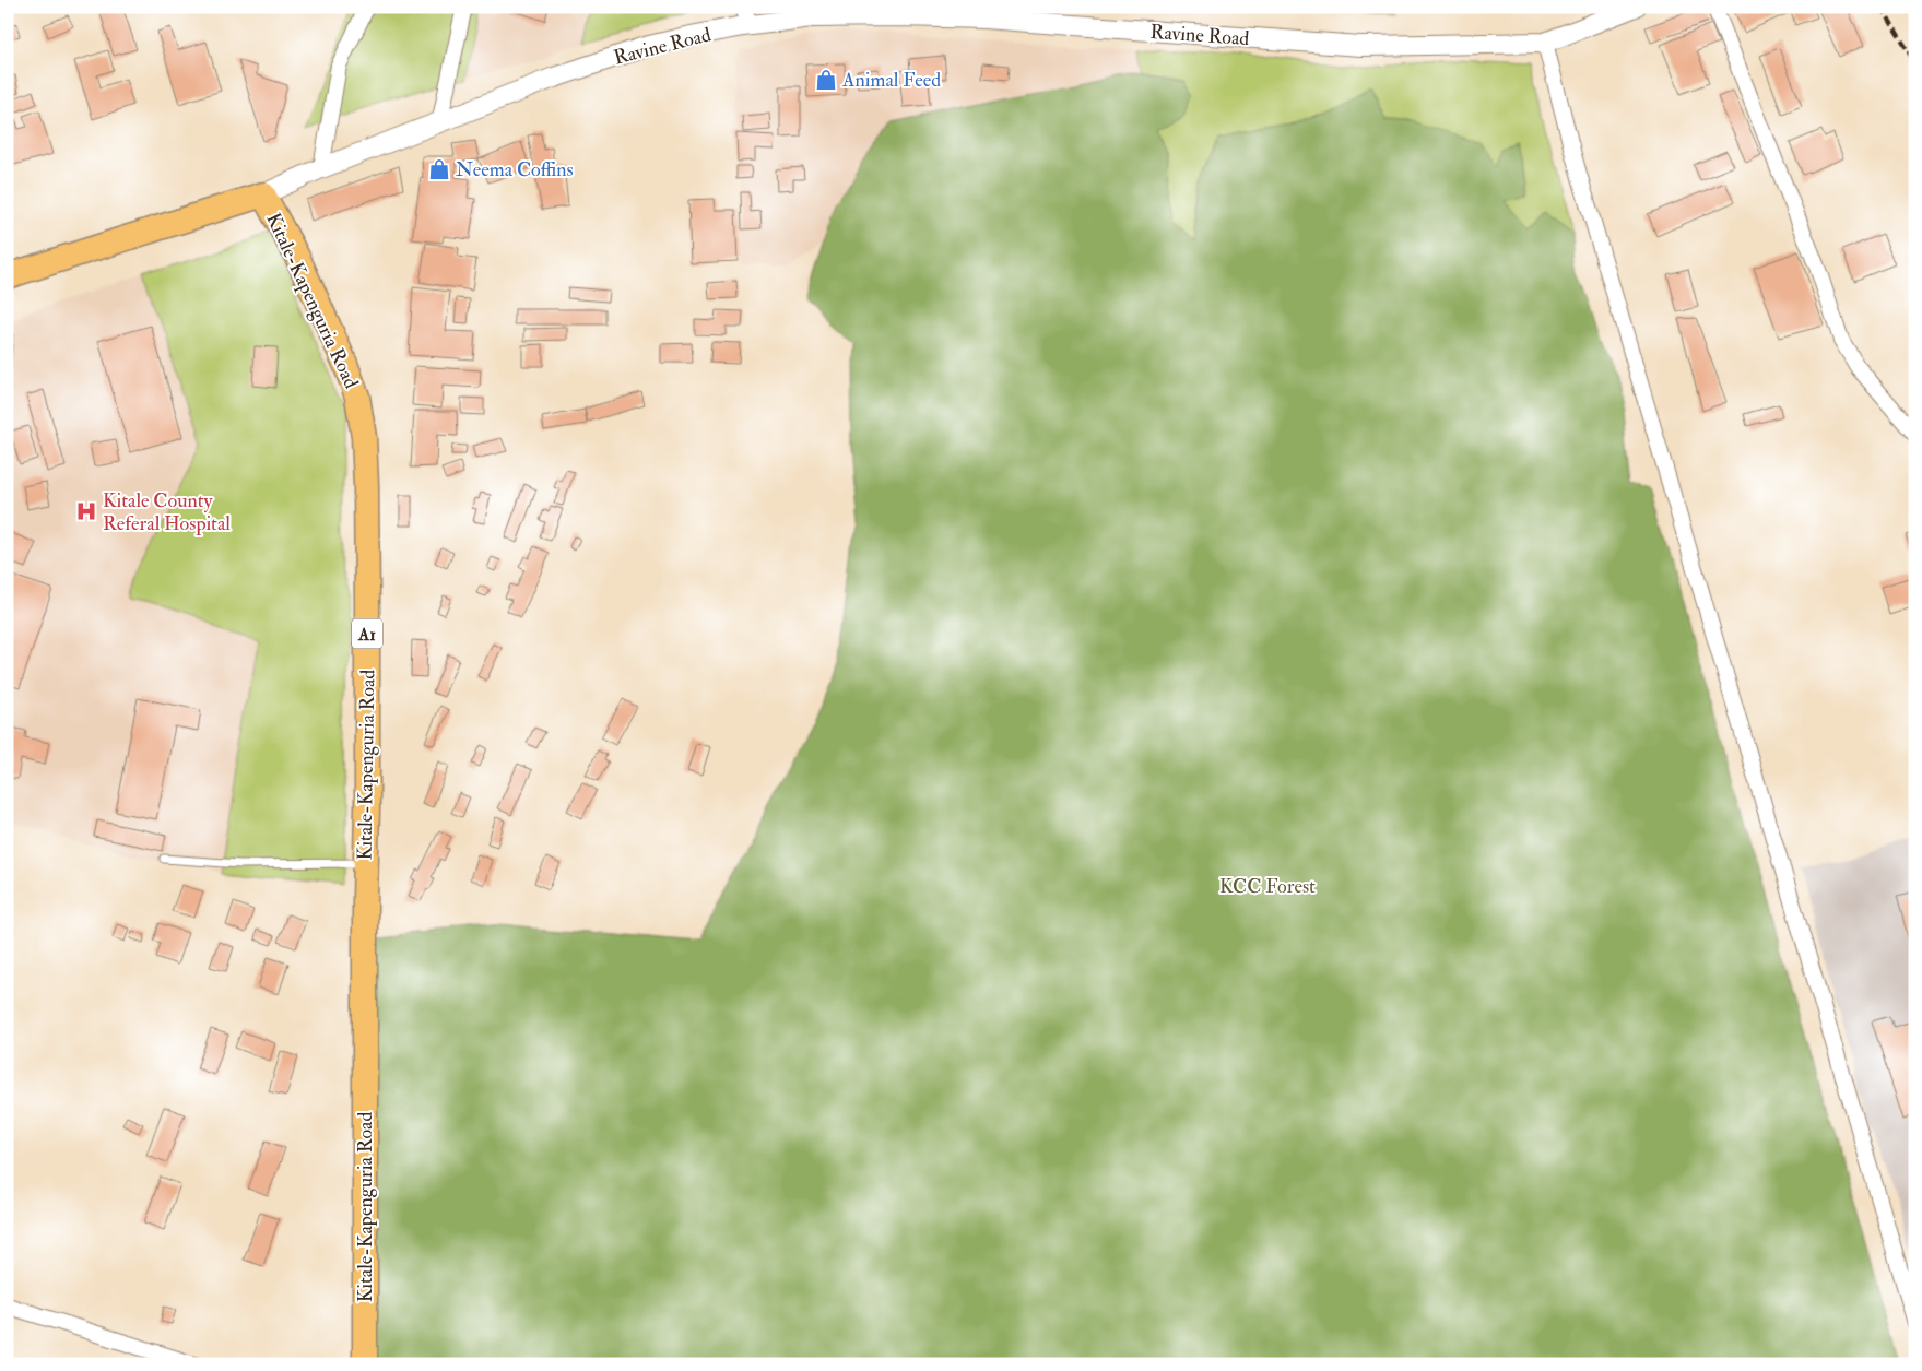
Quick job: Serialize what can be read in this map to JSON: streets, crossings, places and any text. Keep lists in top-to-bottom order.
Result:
{
  "streets": {
    "highway": ["Kitale-Kapenguria Road", "A1"],
    "street": ["Ravine Road"]
  },
  "crossings": [
    ["Ravine Road", "Kitale-Kapenguria Road"]
  ],
  "parks": ["KCC Forest"],
  "places": {
    "shop": ["Animal Feed", "Neema Coffins"],
    "hospital": ["Kitale County Referal Hospital"]
  }
}
